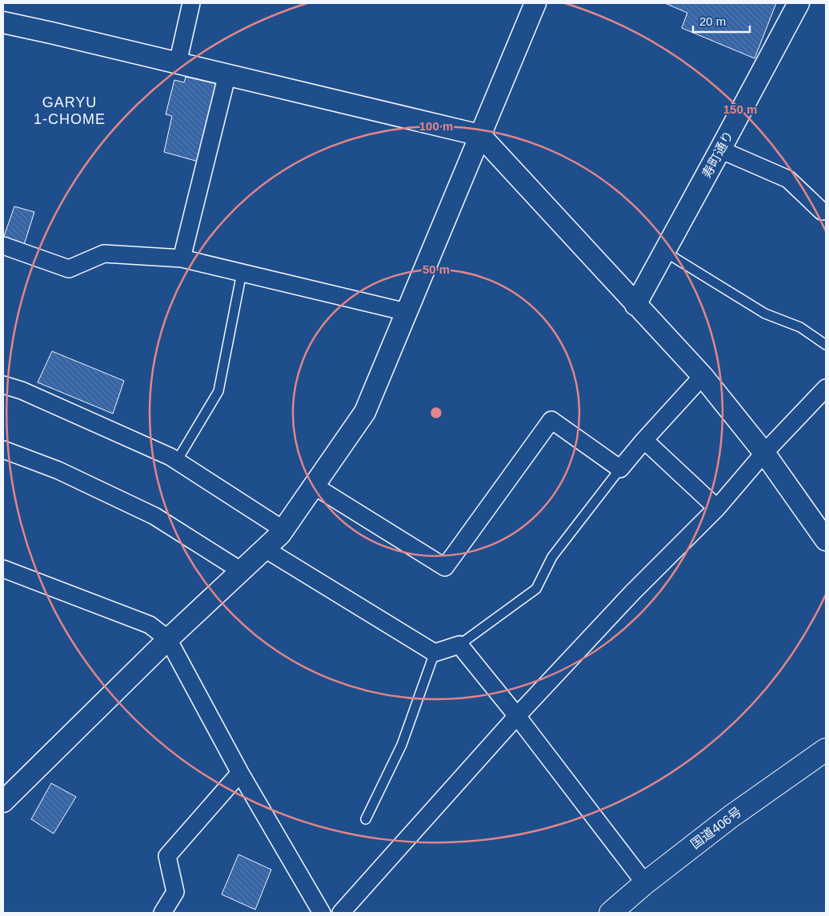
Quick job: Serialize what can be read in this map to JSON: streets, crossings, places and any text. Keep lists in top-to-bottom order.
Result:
{
  "streets": {
    "highway": ["国道406号"],
    "street": ["寿町通り"]
  },
  "districts": ["GARYU 1-CHOME"],
  "scale_bar": "20 m",
  "rings": ["150 m", "100 m", "50 m"]
}
